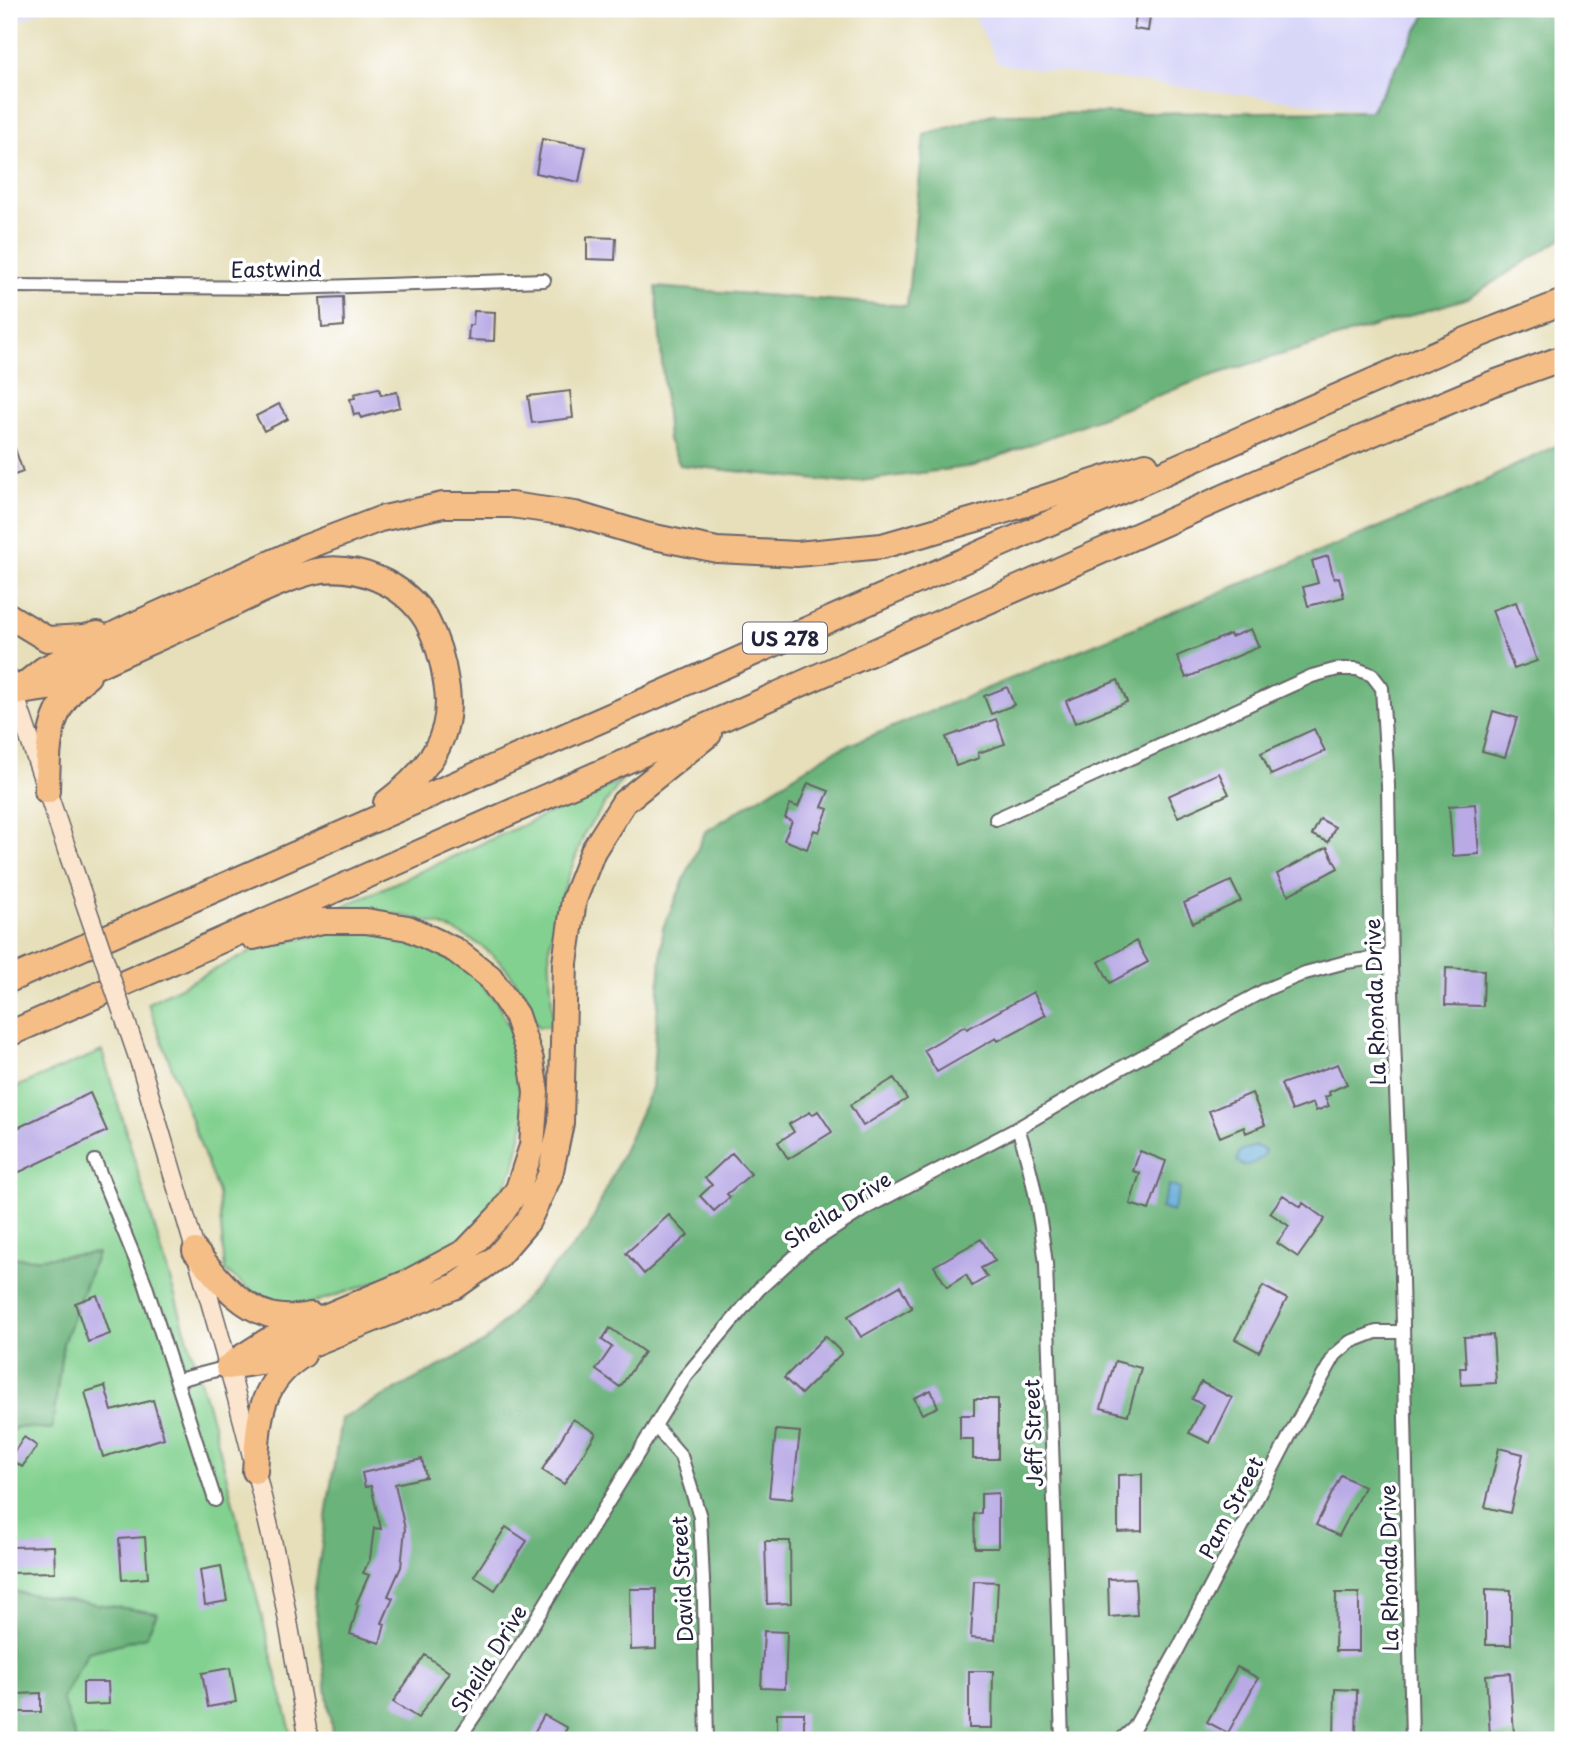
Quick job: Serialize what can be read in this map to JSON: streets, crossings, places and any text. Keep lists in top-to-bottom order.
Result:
{
  "streets": {
    "highway": ["US 278"],
    "street": [
      "Eastwind",
      "La Rhonda Drive",
      "Sheila Drive",
      "Jeff Street",
      "Pam Street",
      "David Street"
    ]
  },
  "crossings": [
    ["La Rhonda Drive", "Sheila Drive"],
    ["La Rhonda Drive", "Pam Street"],
    ["Sheila Drive", "Jeff Street"],
    ["Sheila Drive", "David Street"]
  ]
}
